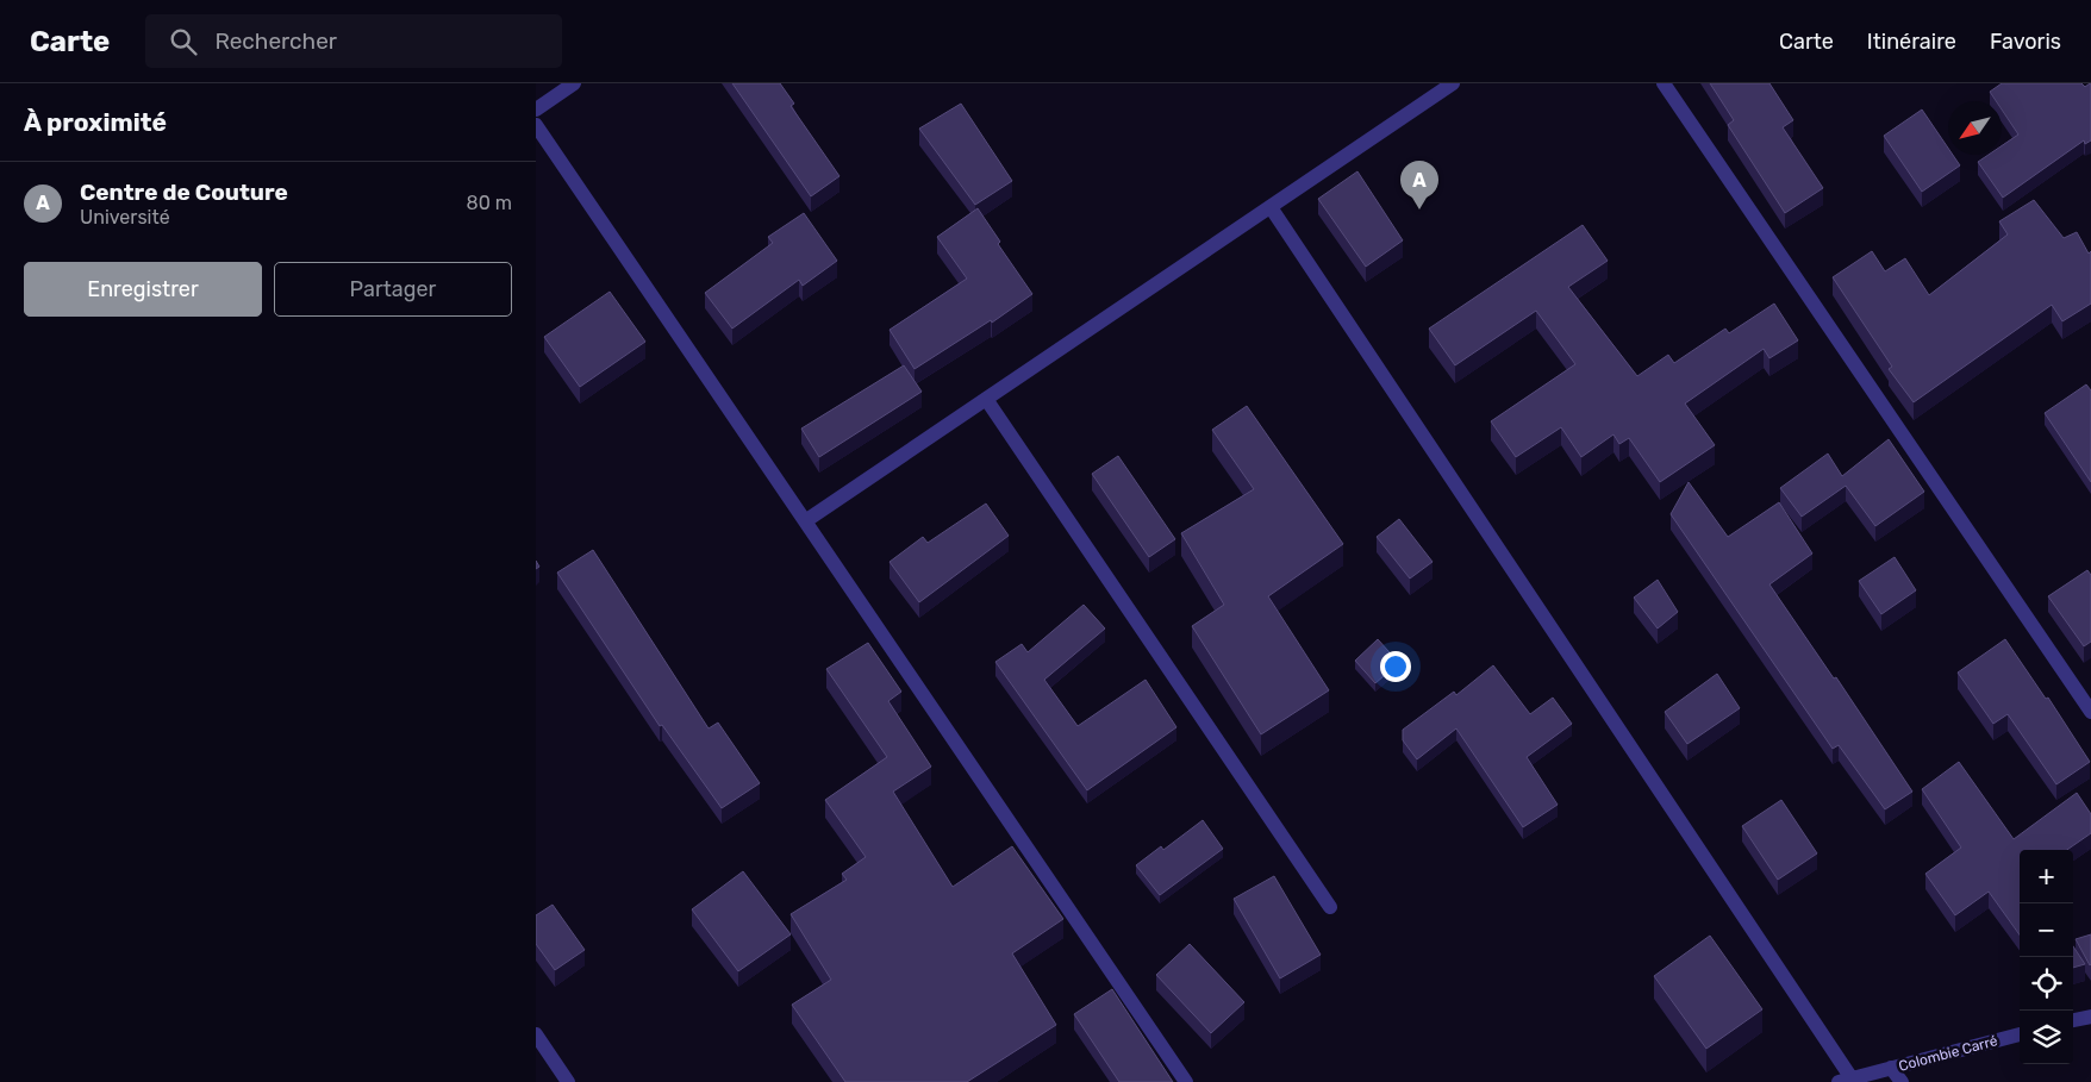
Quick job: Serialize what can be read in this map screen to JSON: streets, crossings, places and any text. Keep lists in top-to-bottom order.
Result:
{
  "streets": {
    "street": ["Colombie Carré"]
  },
  "north": "bottom left",
  "page": {
    "header": "Carte",
    "search": "Rechercher",
    "nav": ["Carte", "Itinéraire", "Favoris"],
    "heading": "À proximité",
    "list": [
      {
        "mark": "A",
        "name": "Centre de Couture",
        "note": "Université",
        "value": "80 m"
      }
    ],
    "pins": "A",
    "buttons": ["Enregistrer", "Partager"],
    "map_buttons": ["+", "−"]
  }
}
